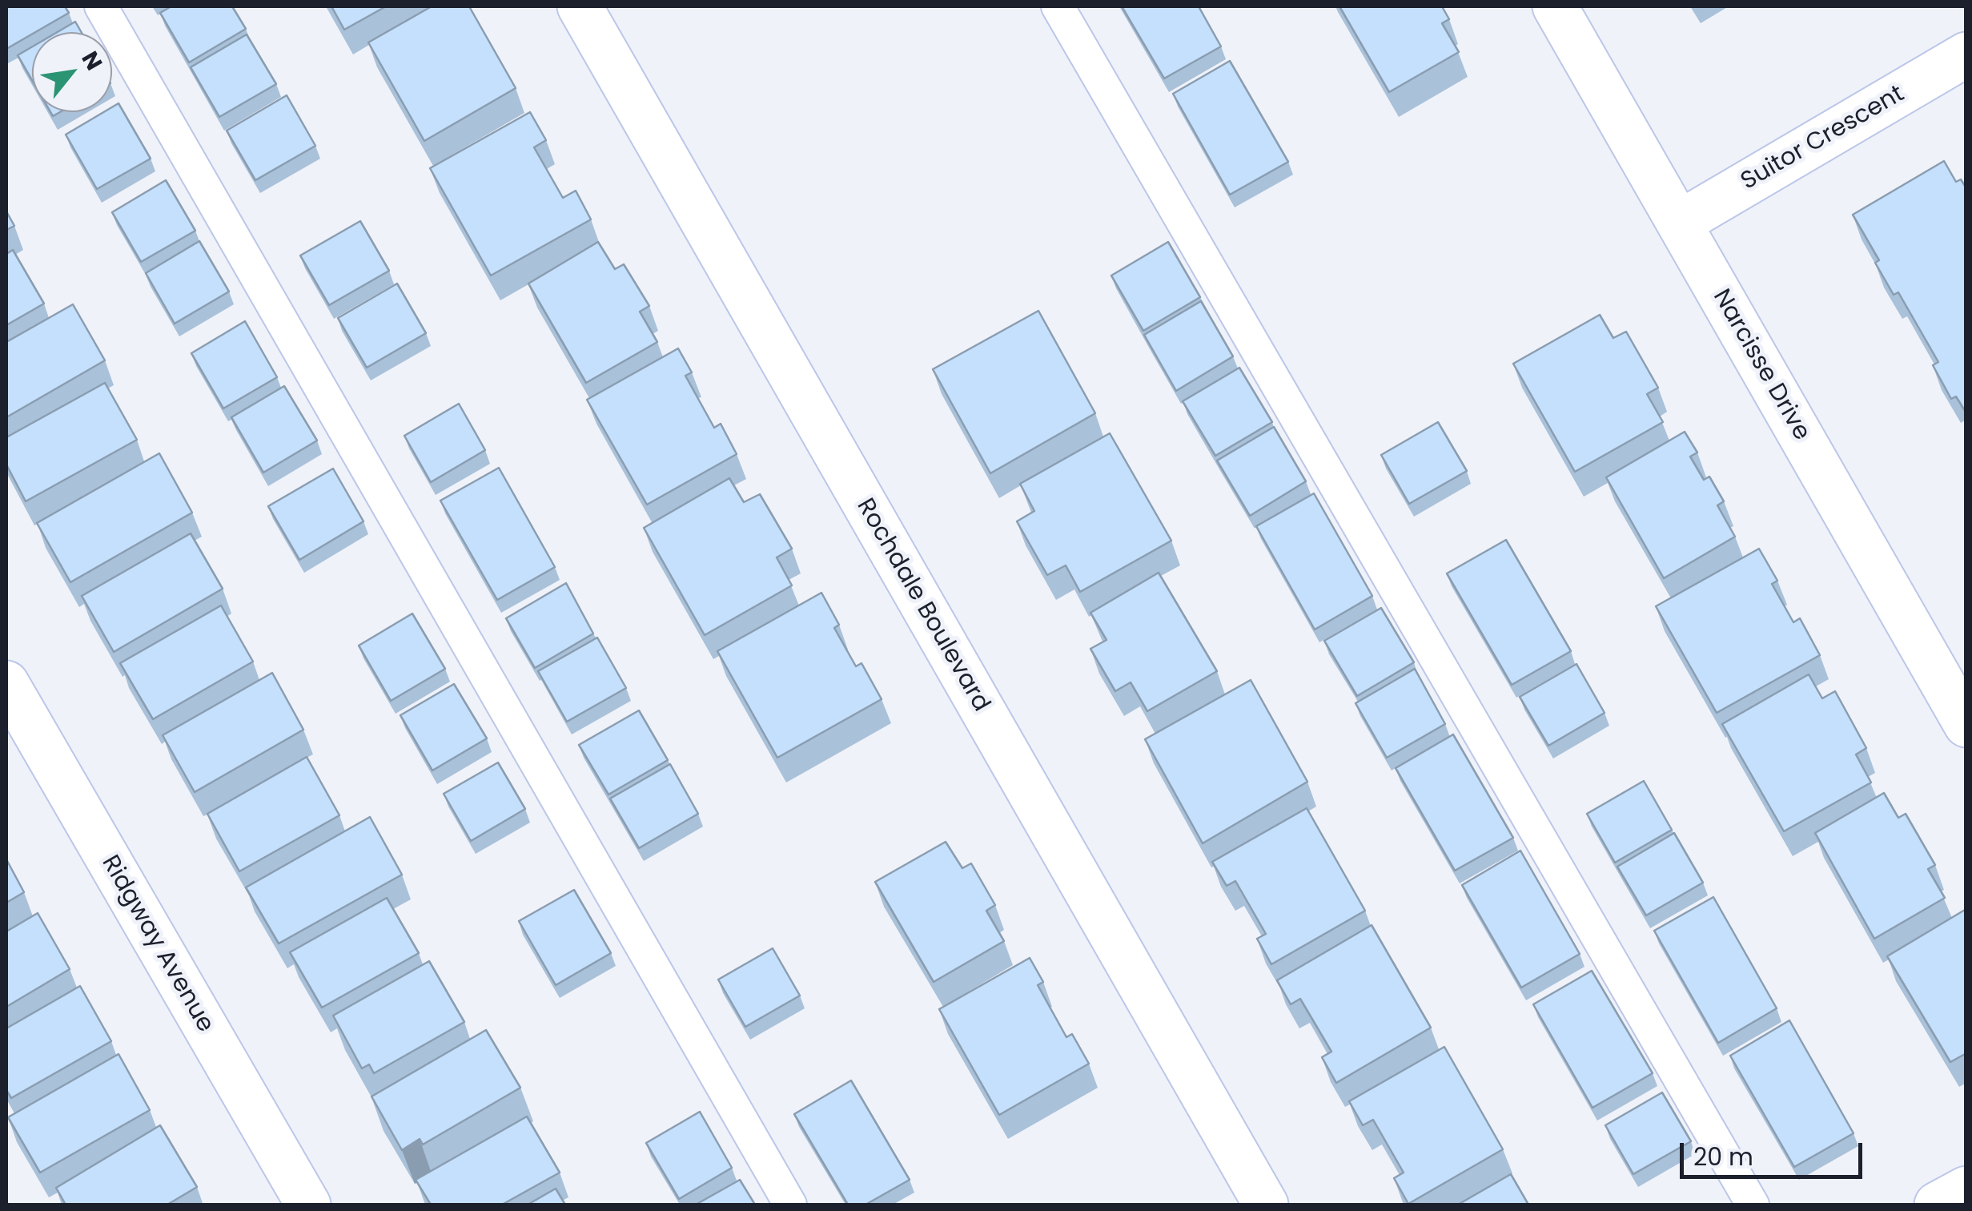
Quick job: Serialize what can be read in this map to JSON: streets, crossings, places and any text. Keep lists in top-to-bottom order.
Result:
{
  "streets": {
    "street": [
      "Suitor Crescent",
      "Narcisse Drive",
      "Rochdale Boulevard",
      "Ridgway Avenue"
    ]
  },
  "crossings": [
    ["Suitor Crescent", "Narcisse Drive"]
  ],
  "scale_bar": "20 m",
  "north": "top right"
}
